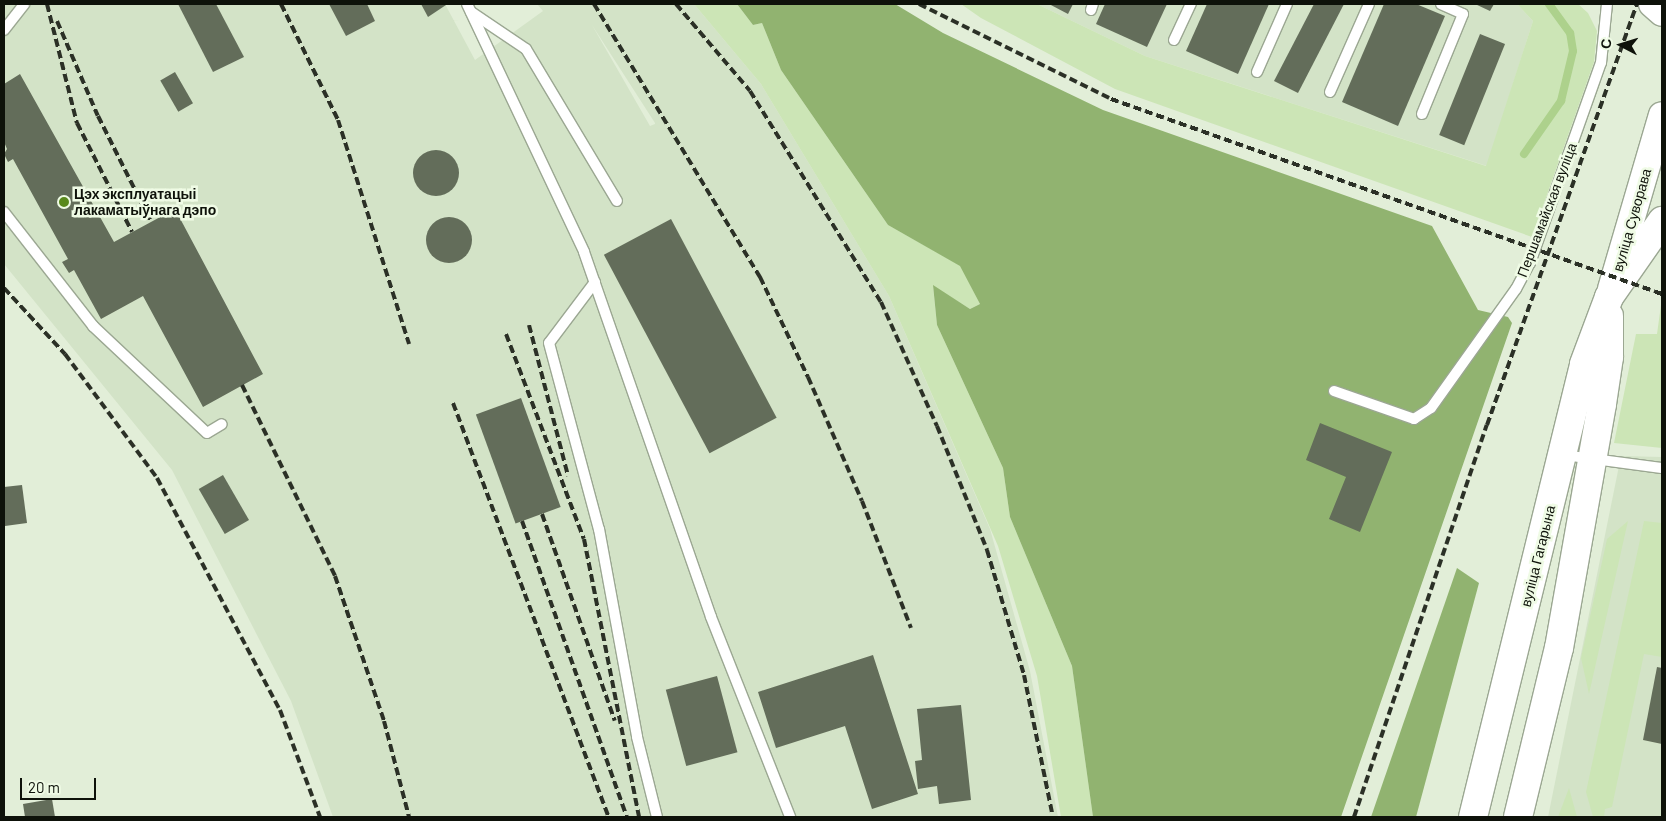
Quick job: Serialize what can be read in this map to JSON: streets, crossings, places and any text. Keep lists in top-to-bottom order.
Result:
{
  "streets": {
    "main road": ["вуліца Гагарына"],
    "street": ["вуліца Суворава"],
    "lane": ["Першамайская вуліца"]
  },
  "crossings": [
    ["вуліца Суворава", "вуліца Гагарына"]
  ],
  "places": ["Цэх эксплуатацыі лакаматыўнага дэпо"],
  "scale_bar": "20 m",
  "north": "left"
}
